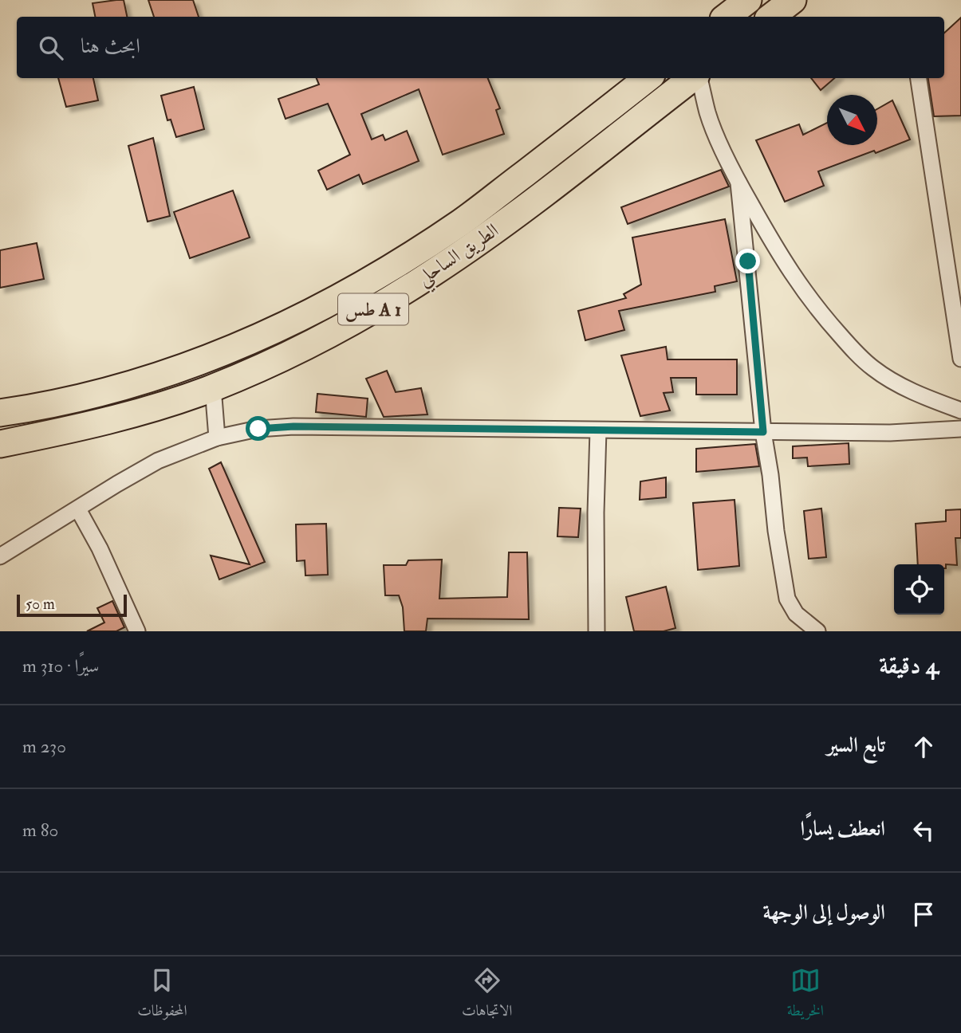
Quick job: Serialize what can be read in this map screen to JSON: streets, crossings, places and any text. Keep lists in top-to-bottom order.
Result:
{
  "streets": {
    "highway": ["الطريق الساحلي", "طس A 1"]
  },
  "scale_bar": "50 m",
  "north": "bottom right",
  "page": {
    "search": "ابحث هنا",
    "scale": "50 m",
    "heading": ["4 دقيقة", "سيرًا · 310 m"],
    "list": [
      ["تابع السير", "230 m"],
      ["انعطف يسارًا", "80 m"],
      "الوصول إلى الوجهة"
    ],
    "nav": ["الخريطة", "الاتجاهات", "المحفوظات"]
  }
}
